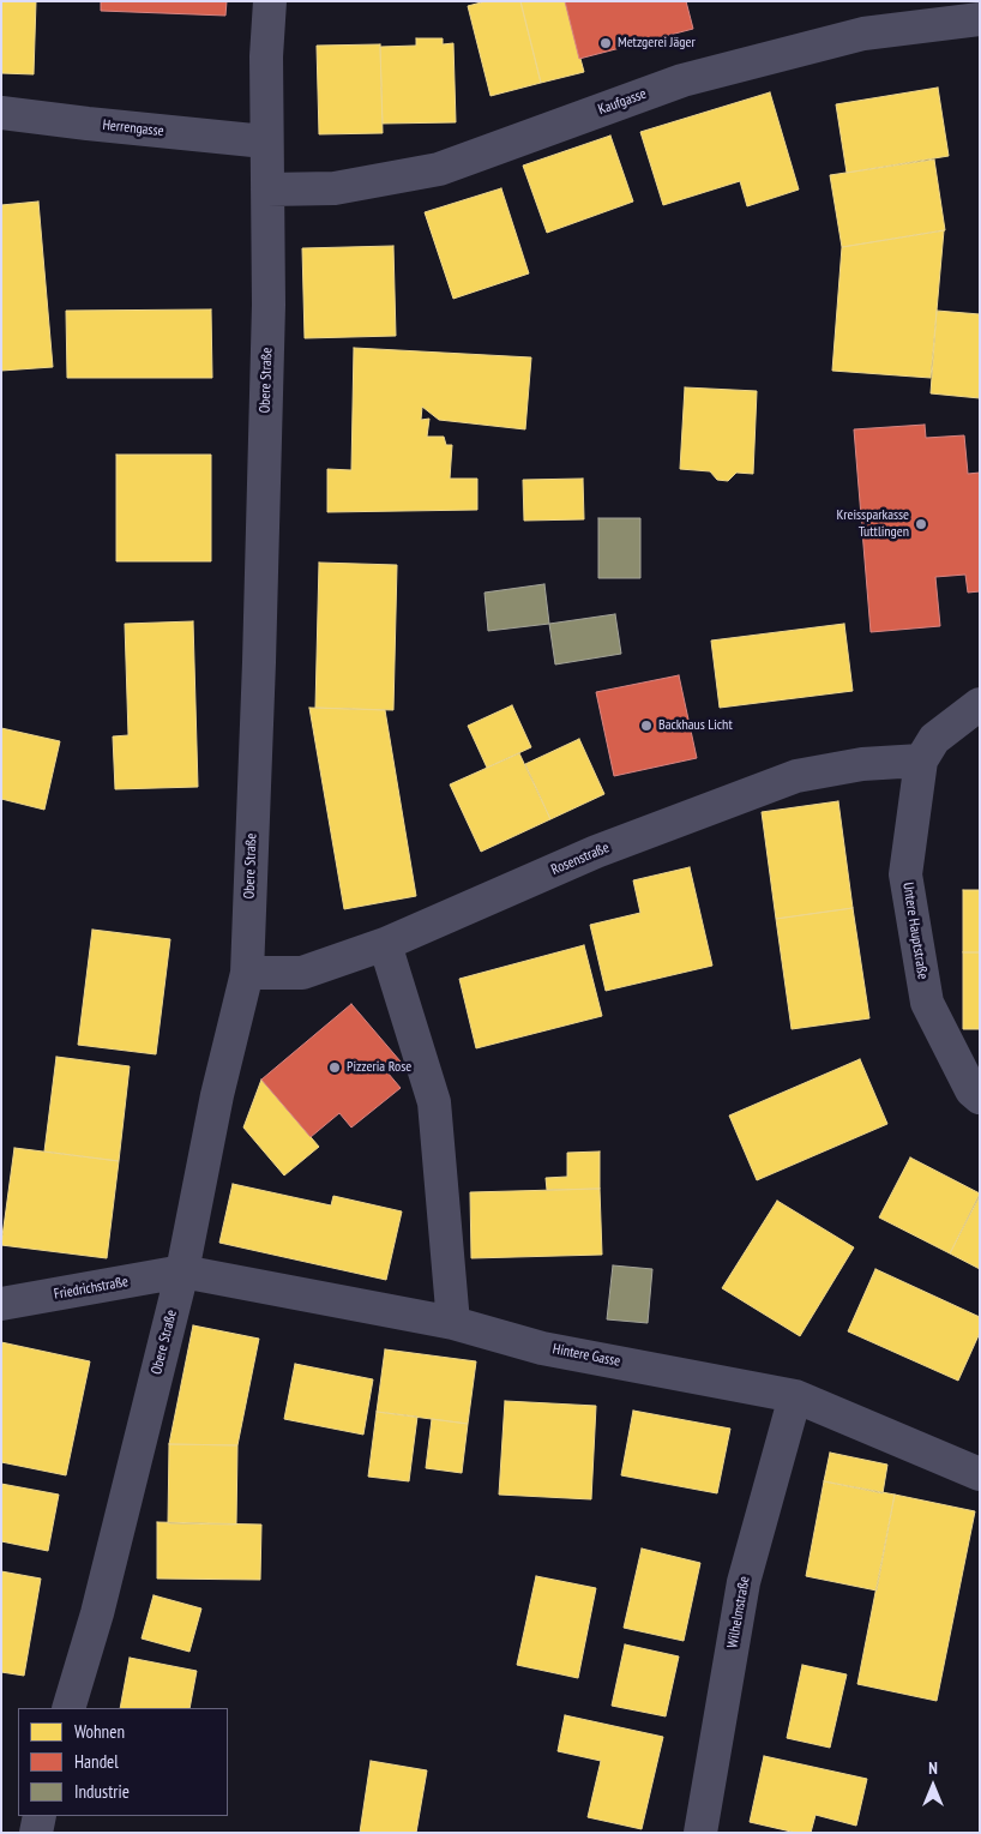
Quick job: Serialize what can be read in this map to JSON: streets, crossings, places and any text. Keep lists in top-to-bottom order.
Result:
{
  "streets": {
    "street": [
      "Kaufgasse",
      "Herrengasse",
      "Obere Straße",
      "Rosenstraße",
      "Untere Hauptstraße",
      "Friedrichstraße",
      "Hintere Gasse",
      "Wilhelmstraße"
    ]
  },
  "crossings": [
    ["Kaufgasse", "Obere Straße"],
    ["Herrengasse", "Obere Straße"],
    ["Obere Straße", "Rosenstraße"],
    ["Obere Straße", "Friedrichstraße"],
    ["Obere Straße", "Hintere Gasse"],
    ["Rosenstraße", "Untere Hauptstraße"],
    ["Friedrichstraße", "Hintere Gasse"],
    ["Hintere Gasse", "Wilhelmstraße"]
  ],
  "places": [
    "Metzgerei Jäger",
    "Kreissparkasse Tuttlingen",
    "Backhaus Licht",
    "Pizzeria Rose"
  ],
  "legend": ["Wohnen", "Handel", "Industrie"],
  "north": "top"
}
